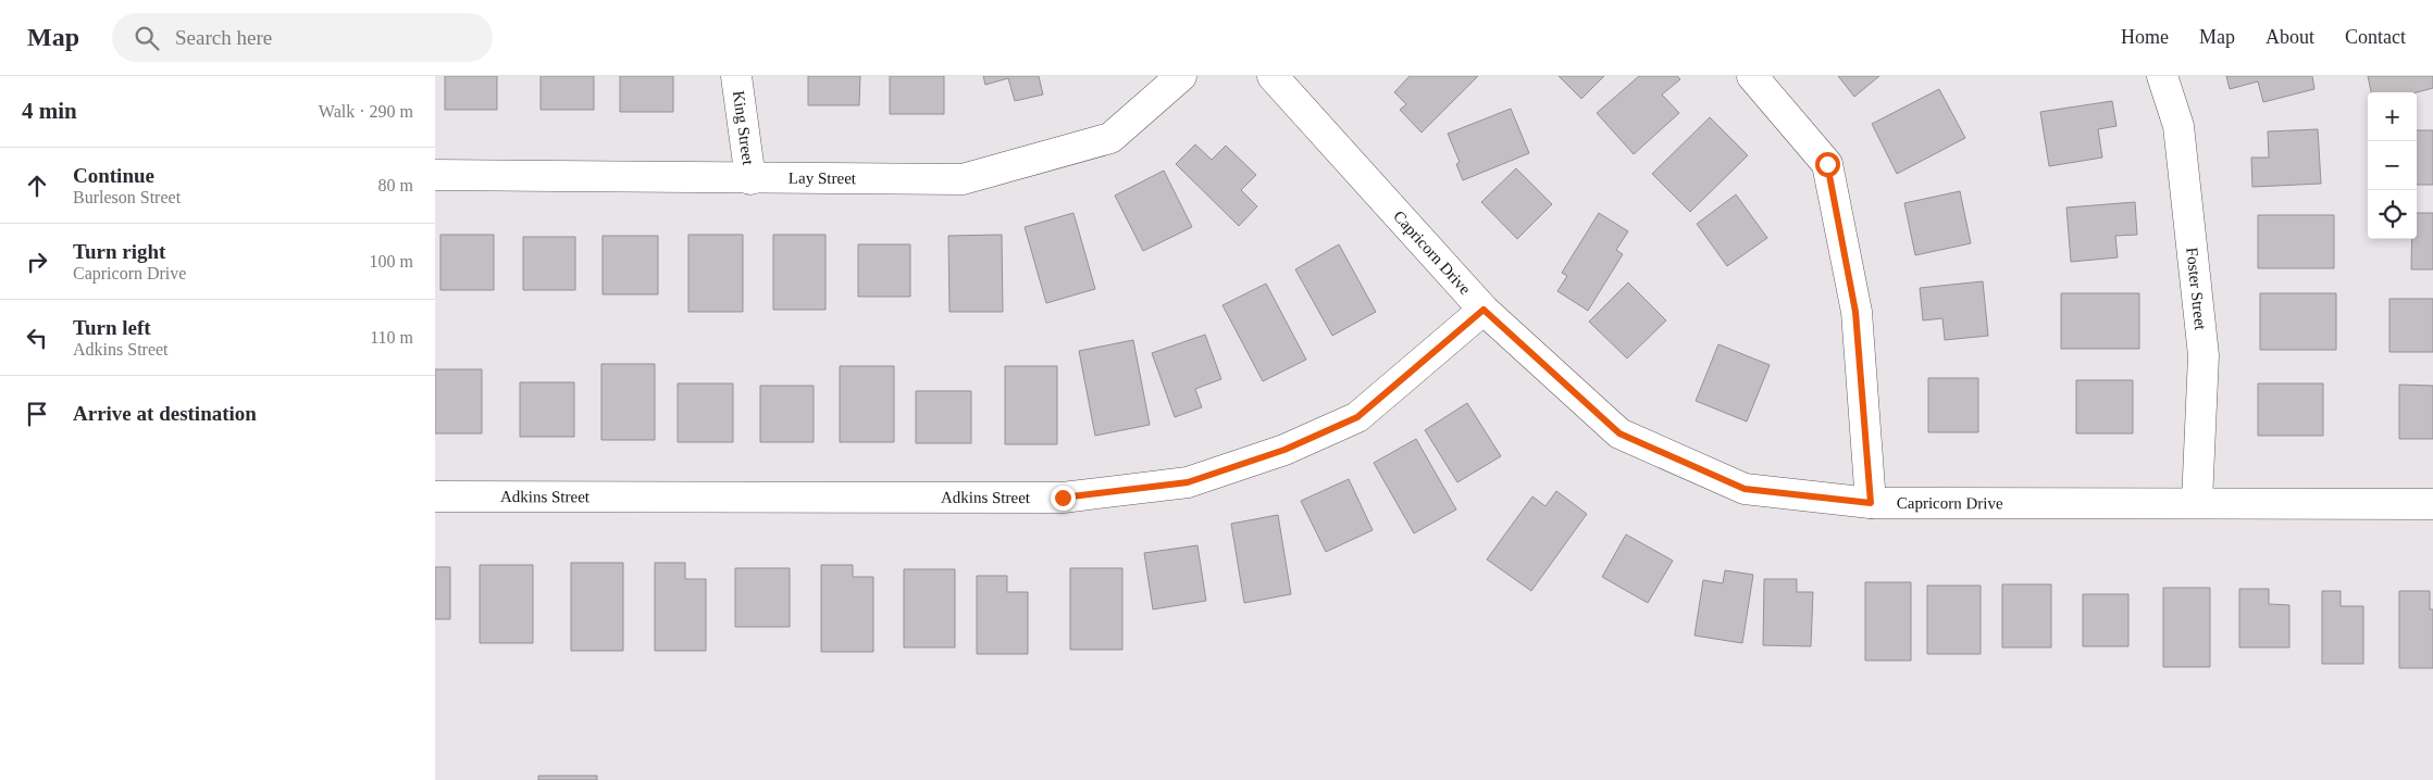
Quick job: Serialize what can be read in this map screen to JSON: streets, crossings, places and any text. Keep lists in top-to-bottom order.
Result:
{
  "streets": {
    "street": [
      "King Street",
      "Lay Street",
      "Capricorn Drive",
      "Foster Street",
      "Adkins Street"
    ]
  },
  "crossings": [
    ["King Street", "Lay Street"],
    ["Capricorn Drive", "Foster Street"],
    ["Capricorn Drive", "Adkins Street"]
  ],
  "page": {
    "header": "Map",
    "search": "Search here",
    "nav": [
      "Home",
      "Map",
      "About",
      "Contact"
    ],
    "heading": ["4 min", "Walk · 290 m"],
    "map_buttons": ["+", "−"],
    "list": [
      ["Continue", "Burleson Street", "80 m"],
      ["Turn right", "Capricorn Drive", "100 m"],
      ["Turn left", "Adkins Street", "110 m"],
      "Arrive at destination"
    ]
  }
}
